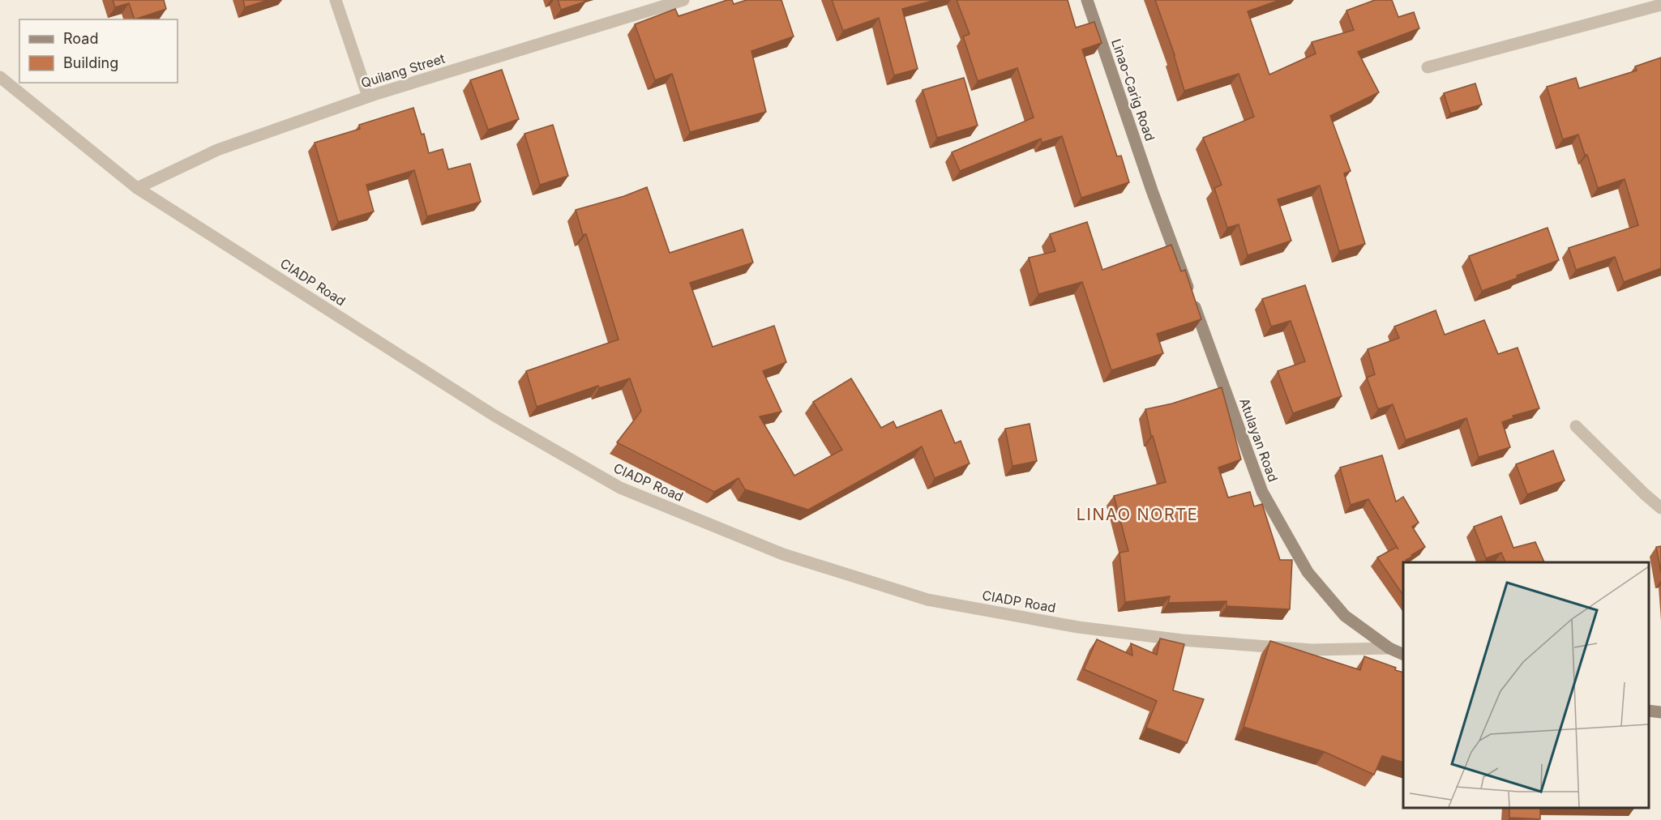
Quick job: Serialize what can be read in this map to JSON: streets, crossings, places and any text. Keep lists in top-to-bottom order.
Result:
{
  "streets": {
    "main road": ["Linao-Carig Road", "Atulayan Road"],
    "street": ["Quilang Street", "CIADP Road"]
  },
  "crossings": [
    ["Quilang Street", "CIADP Road"],
    ["Linao-Carig Road", "Atulayan Road"],
    ["CIADP Road", "Atulayan Road"]
  ],
  "districts": ["LINAO NORTE"],
  "legend": ["Road", "Building"]
}
